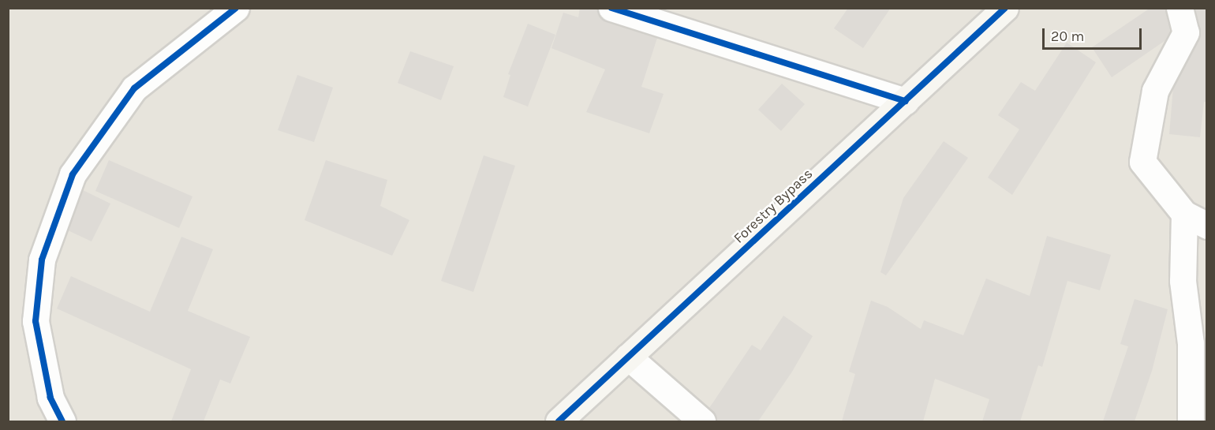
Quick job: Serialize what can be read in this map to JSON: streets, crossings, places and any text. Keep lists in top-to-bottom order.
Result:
{
  "streets": {
    "street": ["Forestry Bypass"]
  },
  "scale_bar": "20 m"
}
